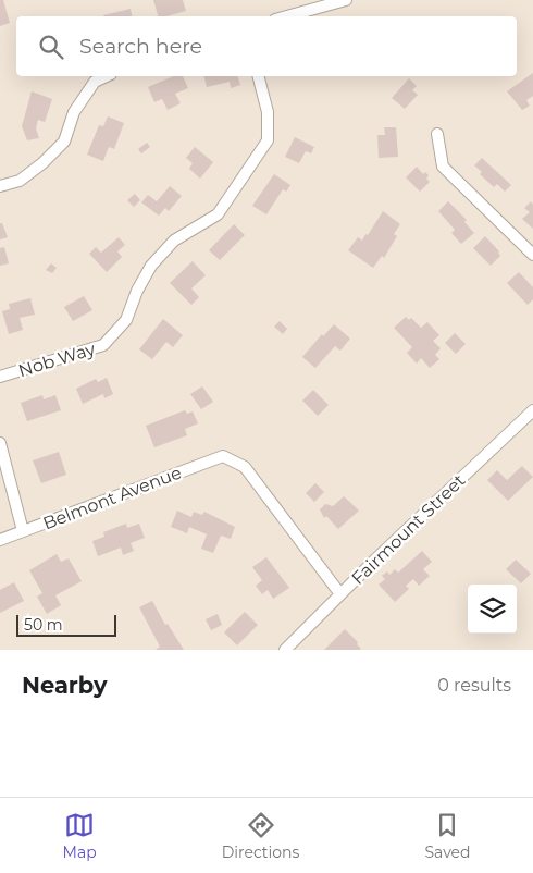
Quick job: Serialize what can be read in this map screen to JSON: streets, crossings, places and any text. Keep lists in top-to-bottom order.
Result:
{
  "streets": {
    "street": ["Nob Way", "Belmont Avenue", "Fairmount Street"]
  },
  "crossings": [
    ["Belmont Avenue", "Fairmount Street"]
  ],
  "scale_bar": "50 m",
  "page": {
    "search": "Search here",
    "scale": "50 m",
    "heading": ["Nearby", "0 results"],
    "nav": ["Map", "Directions", "Saved"]
  }
}
